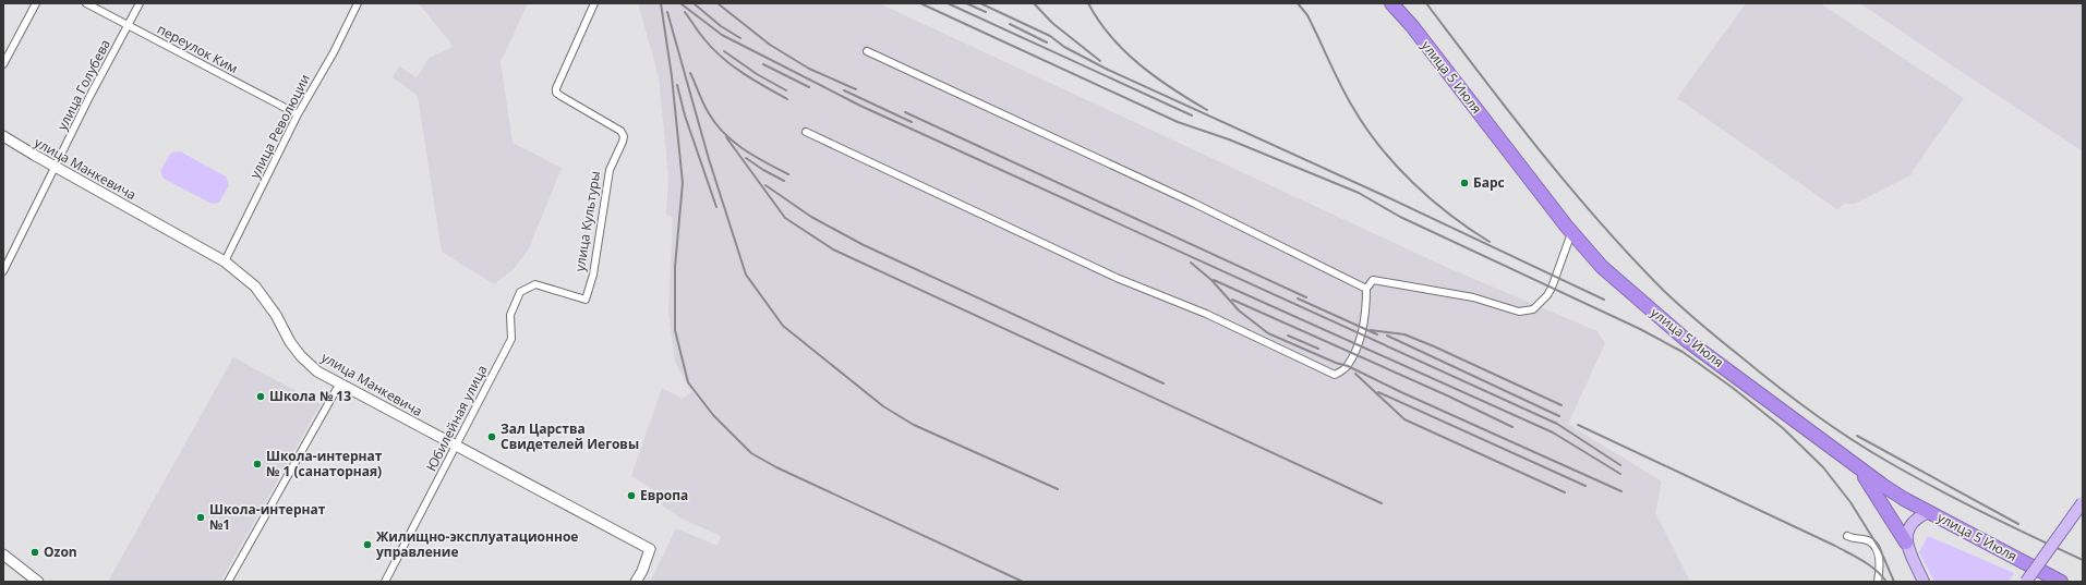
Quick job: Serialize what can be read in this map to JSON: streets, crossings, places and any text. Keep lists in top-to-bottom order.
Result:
{
  "streets": {
    "highway": ["улица 5 Июля"],
    "street": [
      "переулок Ким",
      "улица Голубева",
      "улица Революции",
      "улица Манкевича",
      "улица Культуры",
      "Юбилейная улица"
    ]
  },
  "crossings": [
    ["переулок Ким", "улица Голубева"],
    ["переулок Ким", "улица Революции"],
    ["улица Голубева", "улица Манкевича"],
    ["улица Революции", "улица Манкевича"],
    ["улица Манкевича", "Юбилейная улица"],
    ["улица Культуры", "Юбилейная улица"]
  ],
  "places": [
    "Барс",
    "Школа № 13",
    "Зал Царства Свидетелей Иеговы",
    "Школа-интернат № 1 (санаторная)",
    "Европа",
    "Школа-интернат №1",
    "Жилищно-эксплуатационное управление",
    "Ozon"
  ]
}
